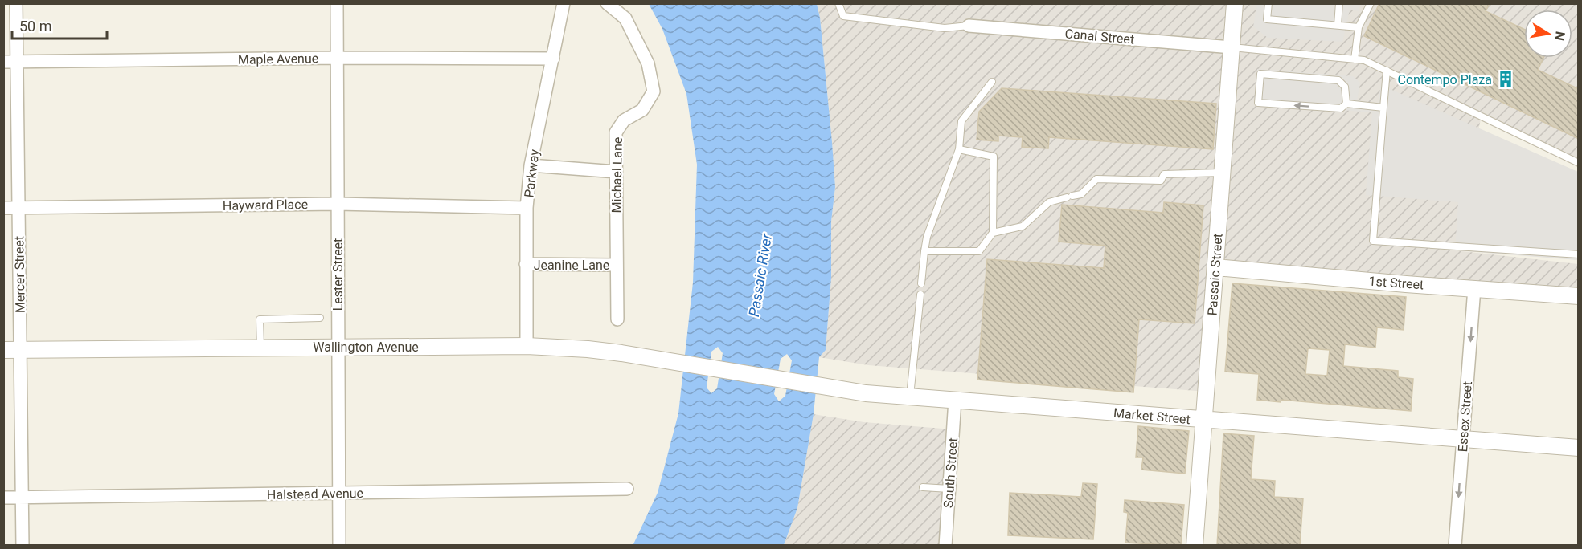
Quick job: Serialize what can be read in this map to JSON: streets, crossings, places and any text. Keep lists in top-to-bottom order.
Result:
{
  "streets": {
    "street": [
      "Canal Street",
      "Maple Avenue",
      "Parkway",
      "Michael Lane",
      "Hayward Place",
      "Jeanine Lane",
      "Mercer Street",
      "Lester Street",
      "Passaic Street",
      "1st Street",
      "Wallington Avenue",
      "Market Street",
      "Essex Street",
      "South Street",
      "Halstead Avenue"
    ]
  },
  "crossings": [
    ["Canal Street", "Passaic Street"],
    ["Maple Avenue", "Parkway"],
    ["Maple Avenue", "Mercer Street"],
    ["Maple Avenue", "Lester Street"],
    ["Parkway", "Hayward Place"],
    ["Parkway", "Jeanine Lane"],
    ["Parkway", "Wallington Avenue"],
    ["Michael Lane", "Jeanine Lane"],
    ["Hayward Place", "Mercer Street"],
    ["Hayward Place", "Lester Street"],
    ["Mercer Street", "Wallington Avenue"],
    ["Mercer Street", "Halstead Avenue"],
    ["Lester Street", "Wallington Avenue"],
    ["Lester Street", "Halstead Avenue"],
    ["Passaic Street", "1st Street"],
    ["Passaic Street", "Market Street"],
    ["1st Street", "Essex Street"],
    ["Wallington Avenue", "Market Street"],
    ["Market Street", "Essex Street"],
    ["Market Street", "South Street"]
  ],
  "one_way": ["Essex Street"],
  "water": ["Passaic River"],
  "places": {
    "building": ["Contempo Plaza"]
  },
  "scale_bar": "50 m",
  "north": "right"
}
